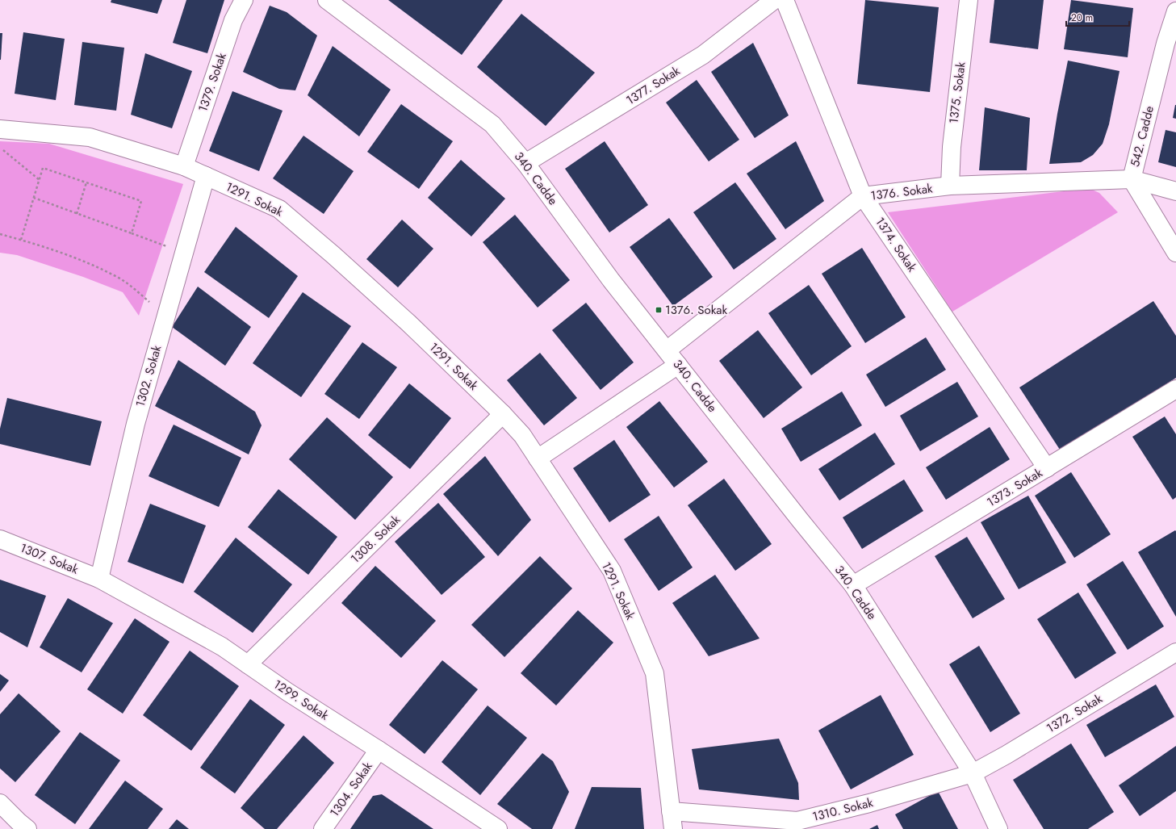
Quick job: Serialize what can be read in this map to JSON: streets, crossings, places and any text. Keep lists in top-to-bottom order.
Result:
{
  "streets": {
    "street": [
      "1379. Sokak",
      "1377. Sokak",
      "1375. Sokak",
      "542. Cadde",
      "340. Cadde",
      "1376. Sokak",
      "1291. Sokak",
      "1374. Sokak",
      "1302. Sokak",
      "1373. Sokak",
      "1308. Sokak",
      "1307. Sokak",
      "1299. Sokak",
      "1372. Sokak",
      "1304. Sokak",
      "1310. Sokak"
    ]
  },
  "crossings": [
    ["1379. Sokak", "1291. Sokak"],
    ["1377. Sokak", "340. Cadde"],
    ["1375. Sokak", "1376. Sokak"],
    ["542. Cadde", "1376. Sokak"],
    ["340. Cadde", "1376. Sokak"],
    ["340. Cadde", "1373. Sokak"],
    ["340. Cadde", "1372. Sokak"],
    ["340. Cadde", "1310. Sokak"],
    ["1376. Sokak", "1374. Sokak"],
    ["1291. Sokak", "1302. Sokak"],
    ["1291. Sokak", "1308. Sokak"],
    ["1291. Sokak", "1310. Sokak"],
    ["1374. Sokak", "1373. Sokak"],
    ["1302. Sokak", "1307. Sokak"],
    ["1302. Sokak", "1299. Sokak"],
    ["1308. Sokak", "1299. Sokak"],
    ["1307. Sokak", "1299. Sokak"],
    ["1299. Sokak", "1304. Sokak"],
    ["1372. Sokak", "1310. Sokak"]
  ],
  "places": {
    "transit": ["1376. Sokak"]
  },
  "scale_bar": "20 m"
}
